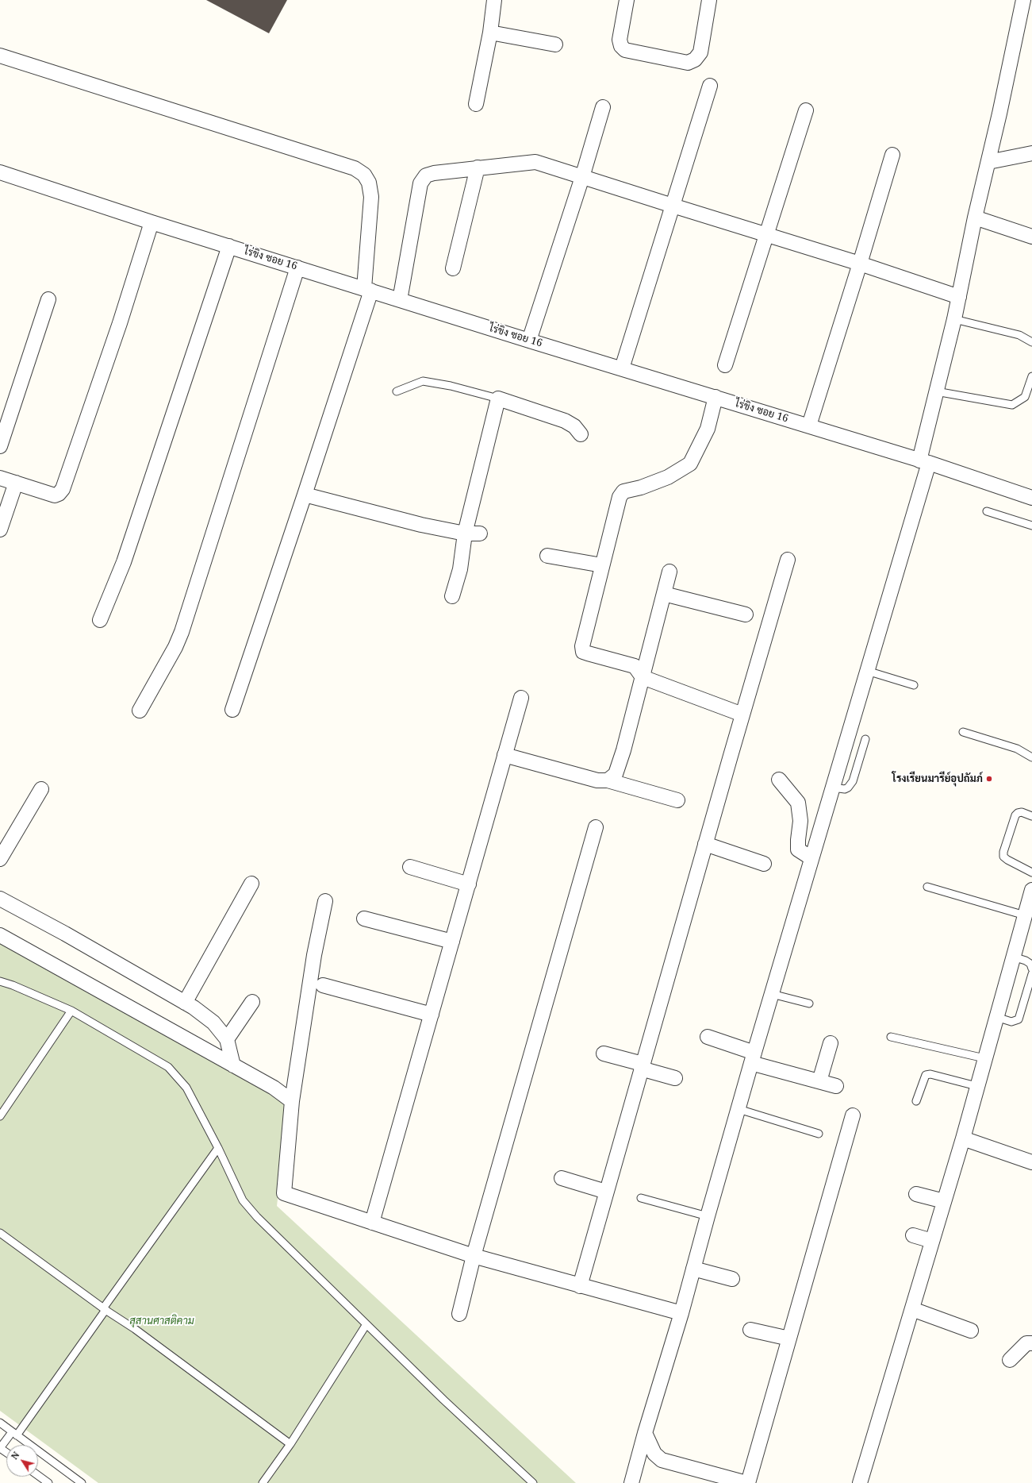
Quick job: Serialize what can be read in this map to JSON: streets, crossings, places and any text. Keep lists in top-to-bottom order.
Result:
{
  "streets": {
    "street": ["ไร่ขิง ซอย 16"]
  },
  "parks": ["สุสานศาสติคาม"],
  "places": ["โรงเรียนมารีย์อุปถัมภ์"],
  "north": "top left"
}
